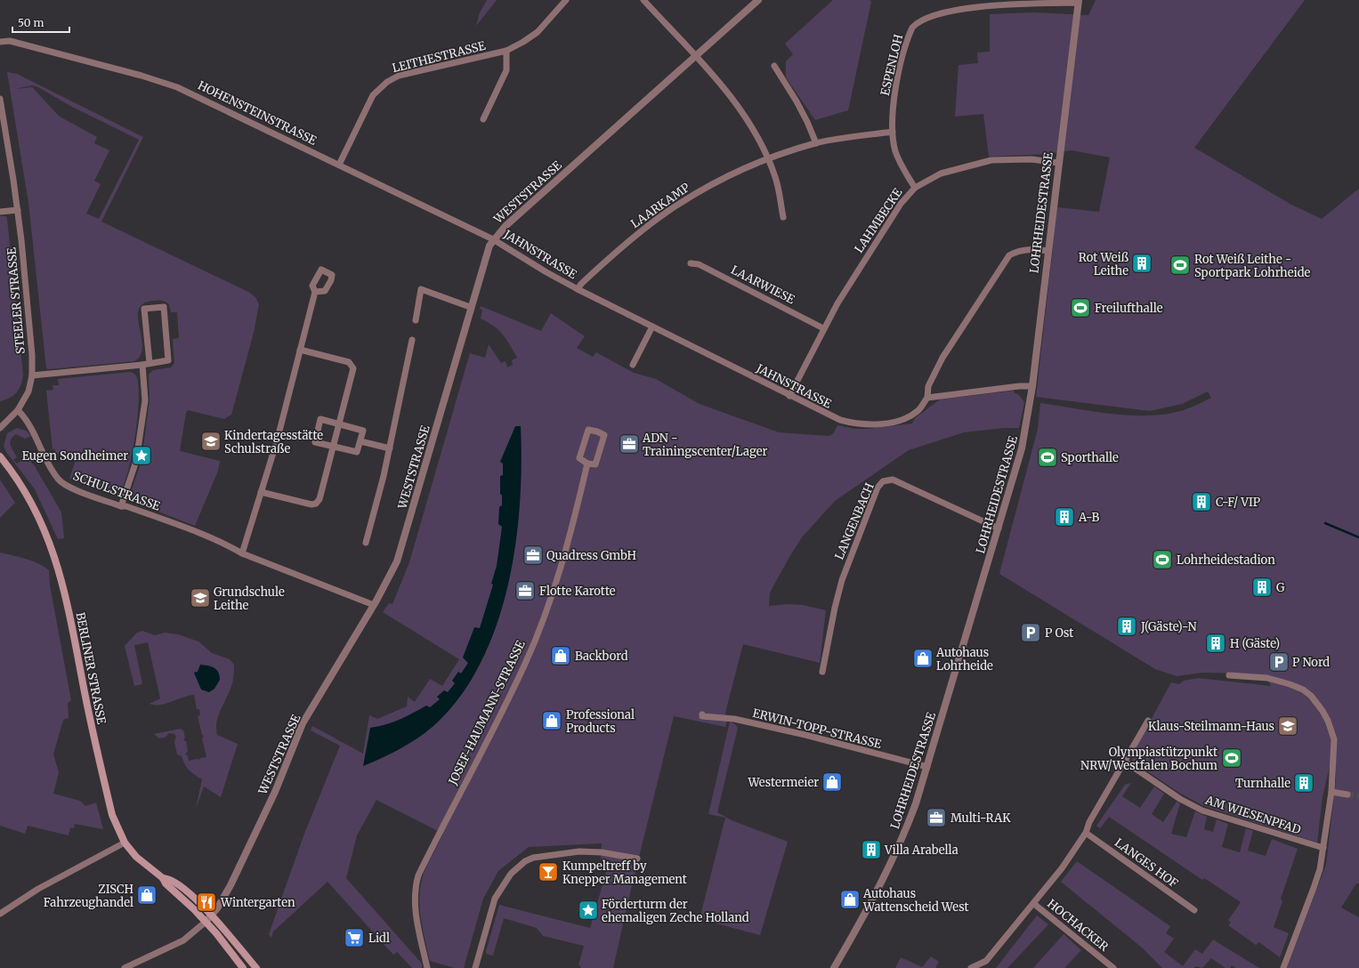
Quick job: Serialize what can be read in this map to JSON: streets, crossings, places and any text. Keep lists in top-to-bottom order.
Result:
{
  "streets": {
    "main road": ["BERLINER STRASSE"],
    "street": [
      "LEITHESTRASSE",
      "ESPENLOH",
      "HOHENSTEINSTRASSE",
      "WESTSTRASSE",
      "LAARKAMP",
      "LOHRHEIDESTRASSE",
      "LAHMBECKE",
      "JAHNSTRASSE",
      "LAARWIESE",
      "STEELER STRASSE",
      "SCHULSTRASSE",
      "LANGENBACH",
      "JOSEF-HAUMANN-STRASSE",
      "ERWIN-TOPP-STRASSE",
      "AM WIESENPFAD",
      "LANGES HOF",
      "HOCHACKER"
    ]
  },
  "crossings": [
    ["LEITHESTRASSE", "HOHENSTEINSTRASSE"],
    ["ESPENLOH", "LAARKAMP"],
    ["ESPENLOH", "LOHRHEIDESTRASSE"],
    ["ESPENLOH", "LAHMBECKE"],
    ["HOHENSTEINSTRASSE", "WESTSTRASSE"],
    ["HOHENSTEINSTRASSE", "JAHNSTRASSE"],
    ["WESTSTRASSE", "JAHNSTRASSE"],
    ["WESTSTRASSE", "SCHULSTRASSE"],
    ["WESTSTRASSE", "BERLINER STRASSE"],
    ["LAARKAMP", "JAHNSTRASSE"],
    ["LOHRHEIDESTRASSE", "LAHMBECKE"],
    ["LOHRHEIDESTRASSE", "JAHNSTRASSE"],
    ["LOHRHEIDESTRASSE", "LANGENBACH"],
    ["LOHRHEIDESTRASSE", "ERWIN-TOPP-STRASSE"],
    ["LAHMBECKE", "JAHNSTRASSE"],
    ["LAHMBECKE", "LAARWIESE"],
    ["STEELER STRASSE", "SCHULSTRASSE"]
  ],
  "places": {
    "building": [
      "Rot Weiß Leithe",
      "C-F/ VIP",
      "A-B",
      "G",
      "J(Gäste)-N",
      "H (Gäste)",
      "Turnhalle",
      "Villa Arabella"
    ],
    "sports": [
      "Rot Weiß Leithe - Sportpark Lohrheide",
      "Freilufthalle",
      "Sporthalle",
      "Lohrheidestadion",
      "Olympiastützpunkt NRW/Westfalen Bochum"
    ],
    "school or university": ["Kindertagesstätte Schulstraße", "Grundschule Leithe", "Klaus-Steilmann-Haus"],
    "office": [
      "ADN - Trainingscenter/Lager",
      "Quadress GmbH",
      "Flotte Karotte",
      "Multi-RAK"
    ],
    "place": ["Eugen Sondheimer", "Förderturm der ehemaligen Zeche Holland"],
    "parking": ["P Ost", "P Nord"],
    "shop": [
      "Backbord",
      "Autohaus Lohrheide",
      "Professional Products",
      "Westermeier",
      "ZISCH Fahrzeughandel",
      "Autohaus Wattenscheid West"
    ],
    "bar": ["Kumpeltreff by Knepper Management"],
    "restaurant": ["Wintergarten"],
    "supermarket": ["Lidl"]
  },
  "scale_bar": "50 m"
}
